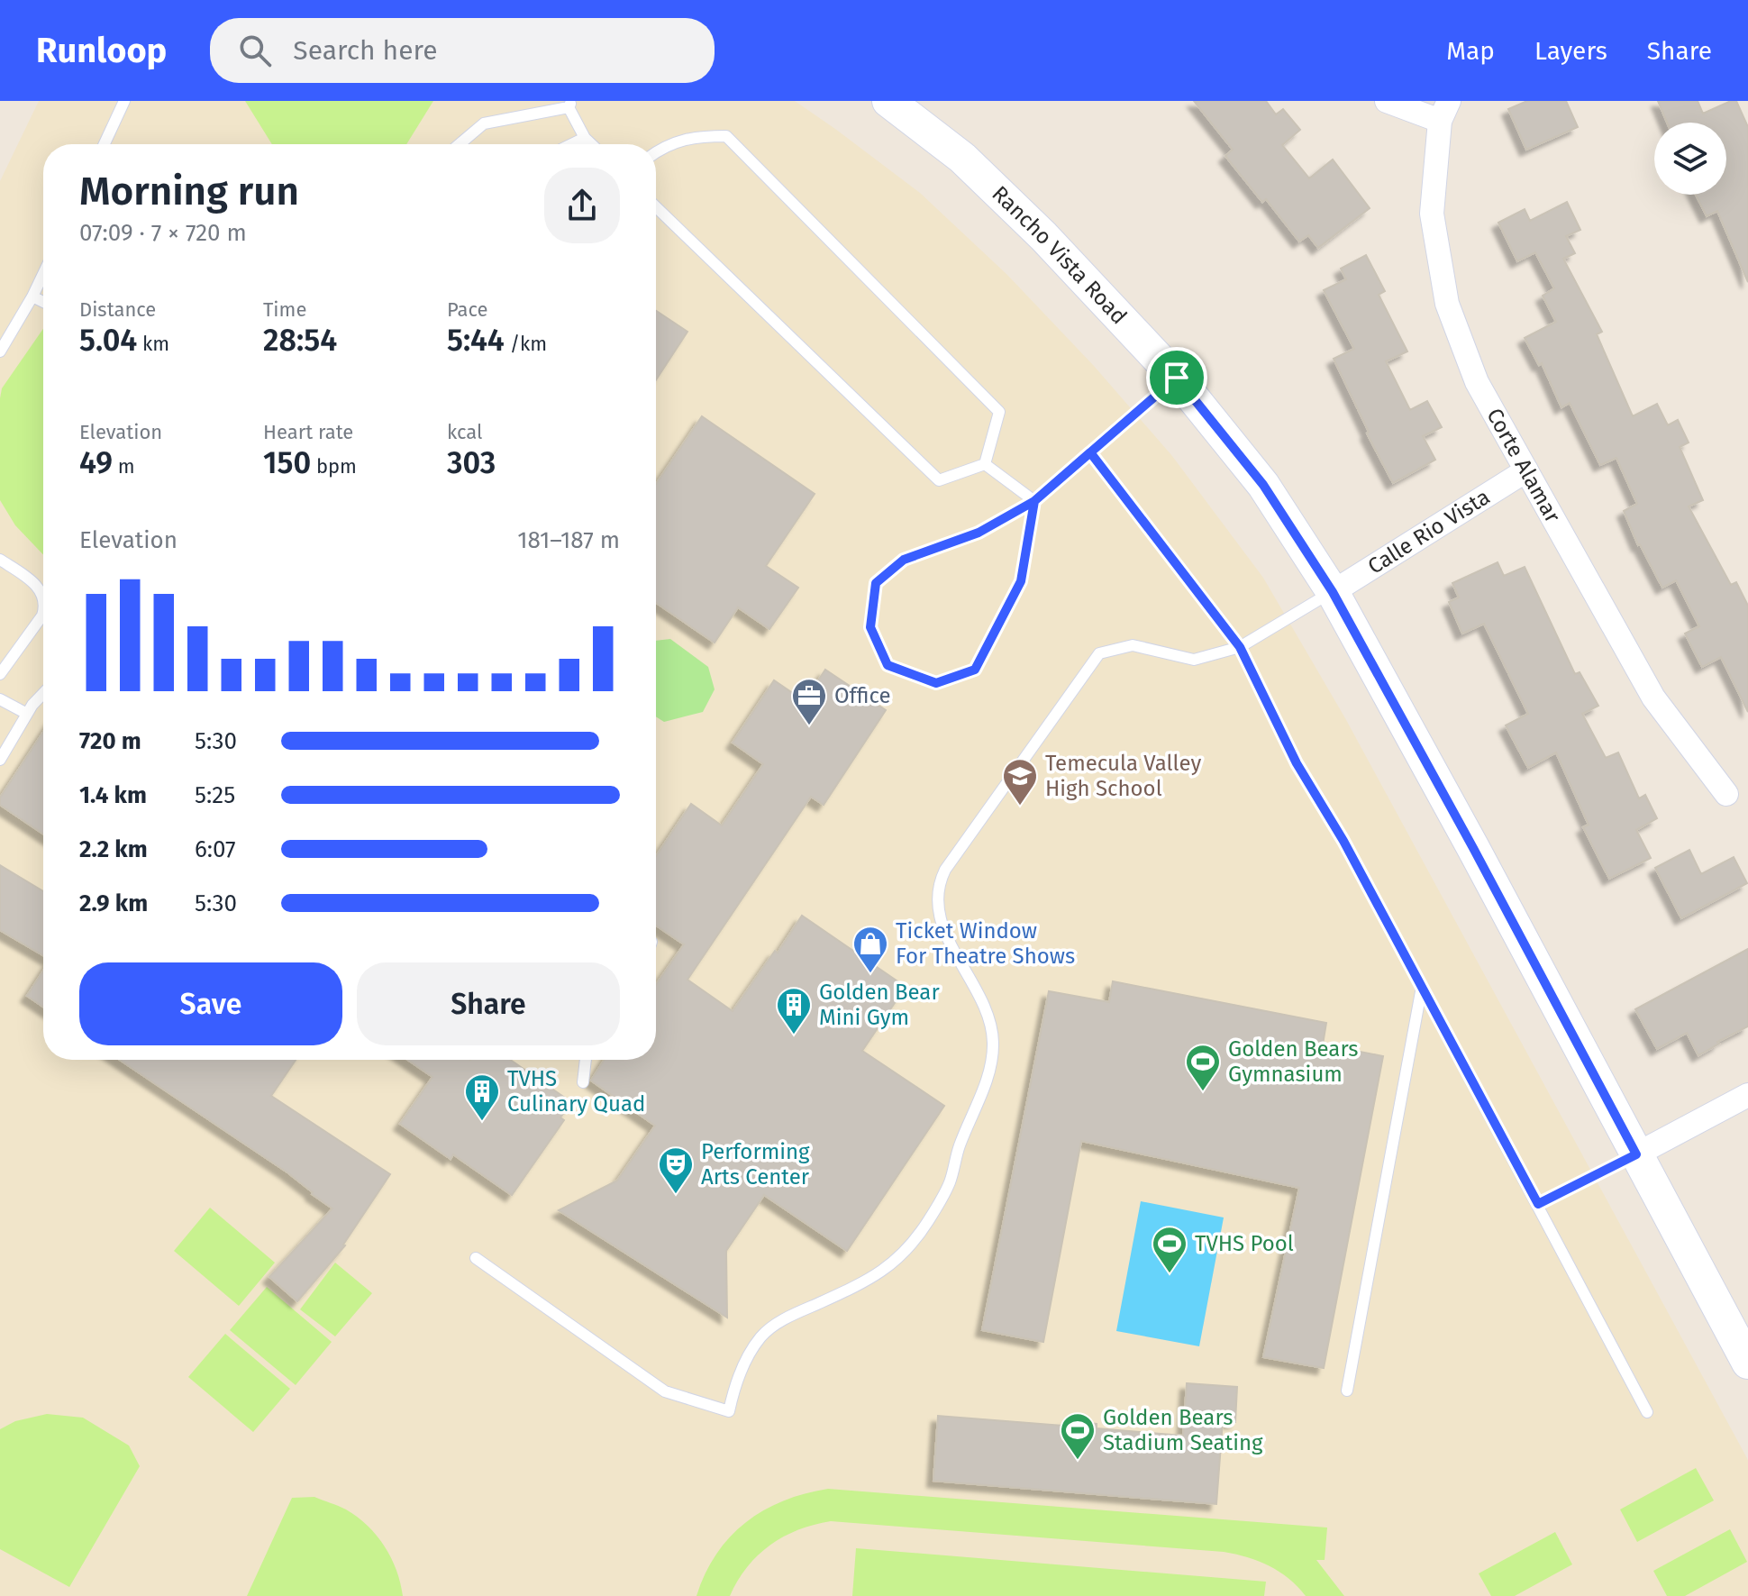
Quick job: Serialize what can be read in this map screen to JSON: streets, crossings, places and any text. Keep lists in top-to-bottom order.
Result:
{
  "streets": {
    "main road": ["Rancho Vista Road"],
    "street": ["Corte Alamar", "Calle Rio Vista"]
  },
  "crossings": [
    ["Rancho Vista Road", "Calle Rio Vista"],
    ["Corte Alamar", "Calle Rio Vista"]
  ],
  "places": {
    "office": ["Office"],
    "school or university": ["Temecula Valley High School"],
    "shop": ["Ticket Window For Theatre Shows"],
    "building": ["Golden Bear Mini Gym", "TVHS Culinary Quad"],
    "sports": ["Golden Bears Gymnasium", "TVHS Pool", "Golden Bears Stadium Seating"],
    "theatre": ["Performing Arts Center"]
  },
  "page": {
    "header": "Runloop",
    "search": "Search here",
    "nav": ["Map", "Layers", "Share"],
    "heading": ["Morning run", "07:09 · 7 × 720 m"],
    "stats": [
      ["Distance", "5.04 km"],
      ["Time", "28:54"],
      ["Pace", "5:44 /km"],
      ["Elevation", "49 m"],
      ["Heart rate", "150 bpm"],
      ["kcal", "303"]
    ],
    "chart": ["Elevation", "181–187 m"],
    "list": [
      {
        "name": "720 m",
        "note": "5:30"
      },
      {
        "name": "1.4 km",
        "note": "5:25"
      },
      {
        "name": "2.2 km",
        "note": "6:07"
      },
      {
        "name": "2.9 km",
        "note": "5:30"
      }
    ],
    "buttons": ["Save", "Share"]
  }
}
